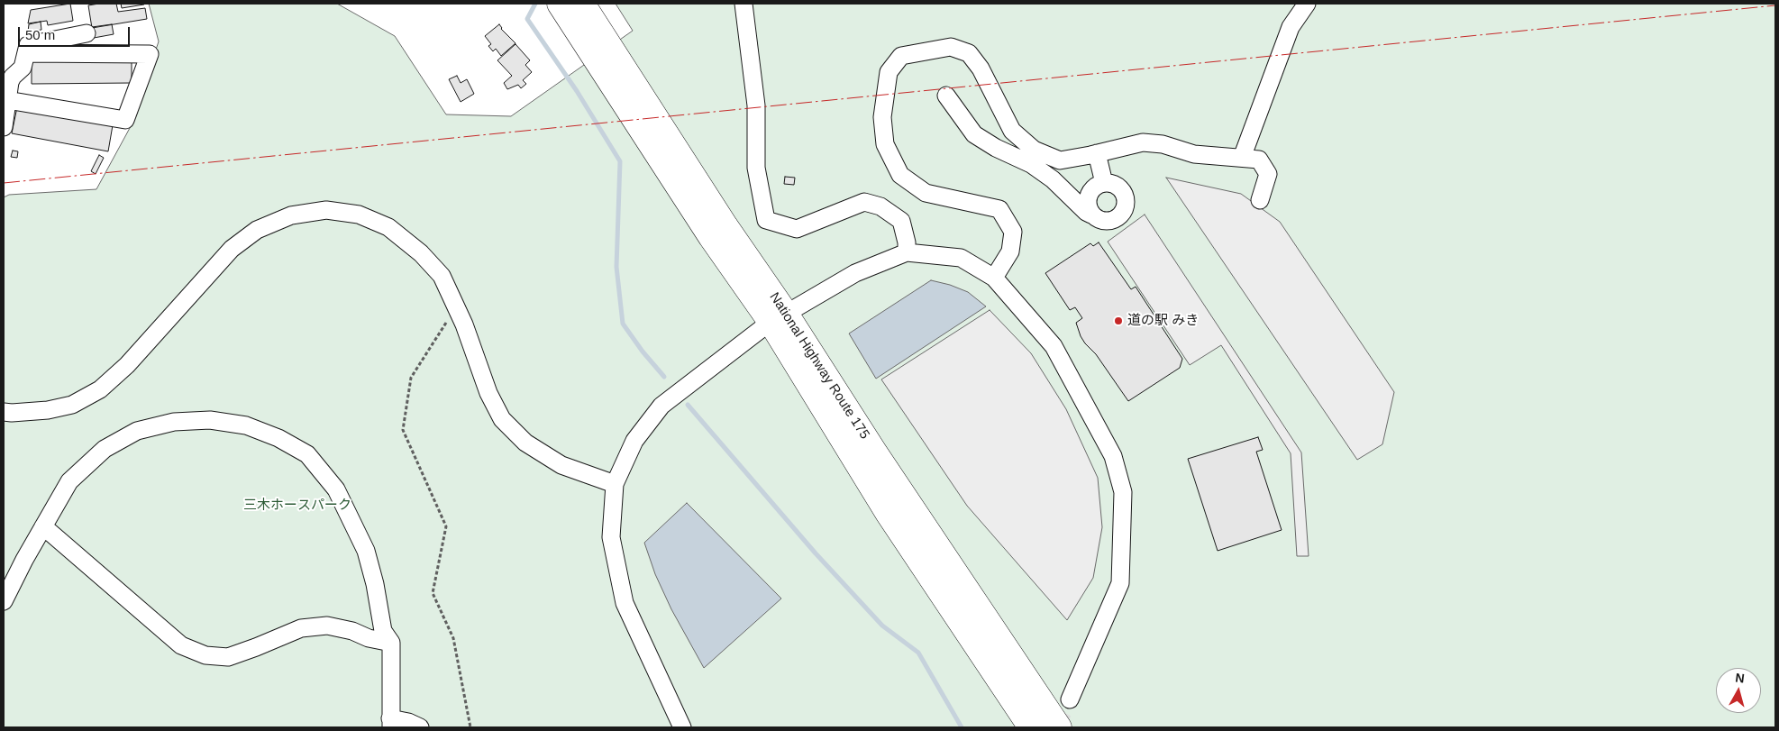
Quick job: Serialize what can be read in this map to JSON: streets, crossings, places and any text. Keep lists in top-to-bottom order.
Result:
{
  "streets": {
    "highway": ["National Highway Route 175"]
  },
  "parks": ["三木ホースパーク"],
  "places": ["道の駅 みき"],
  "scale_bar": "50 m",
  "north": "top"
}
